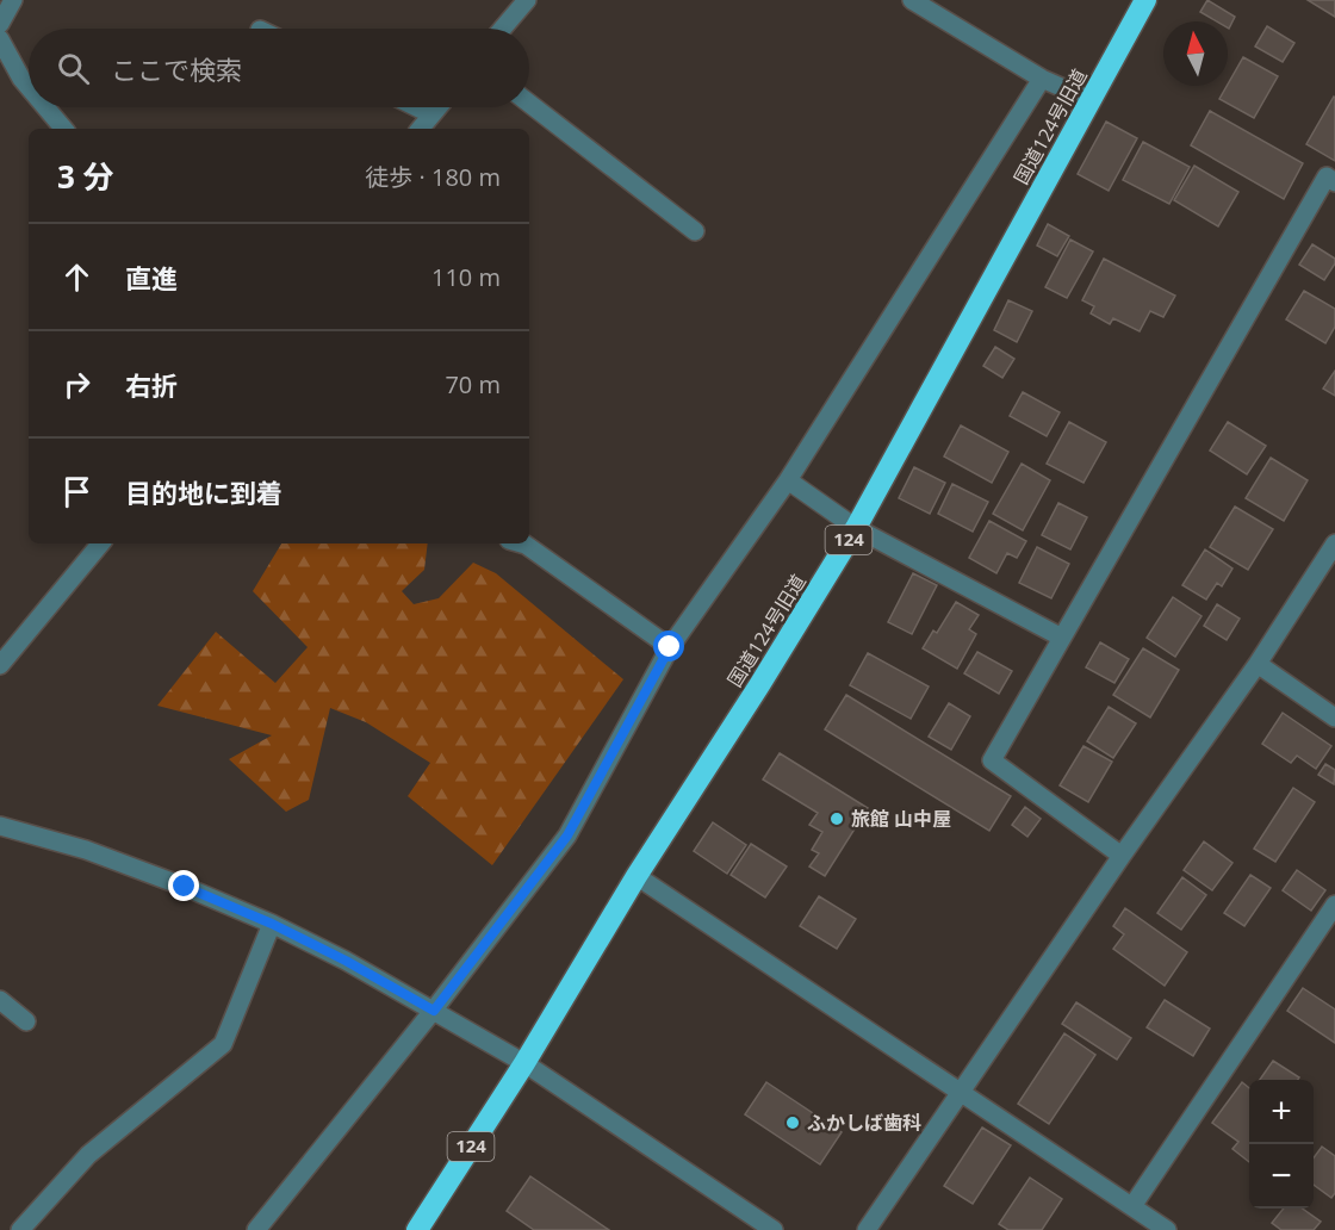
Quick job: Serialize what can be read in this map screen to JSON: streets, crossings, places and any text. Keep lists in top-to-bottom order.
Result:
{
  "streets": {
    "highway": ["国道124号旧道", "124"]
  },
  "places": ["旅館 山中屋", "ふかしば歯科"],
  "north": "top",
  "page": {
    "search": "ここで検索",
    "heading": ["3 分", "徒歩 · 180 m"],
    "list": [
      ["直進", "110 m"],
      ["右折", "70 m"],
      "目的地に到着"
    ],
    "map_buttons": ["+", "−"]
  }
}
